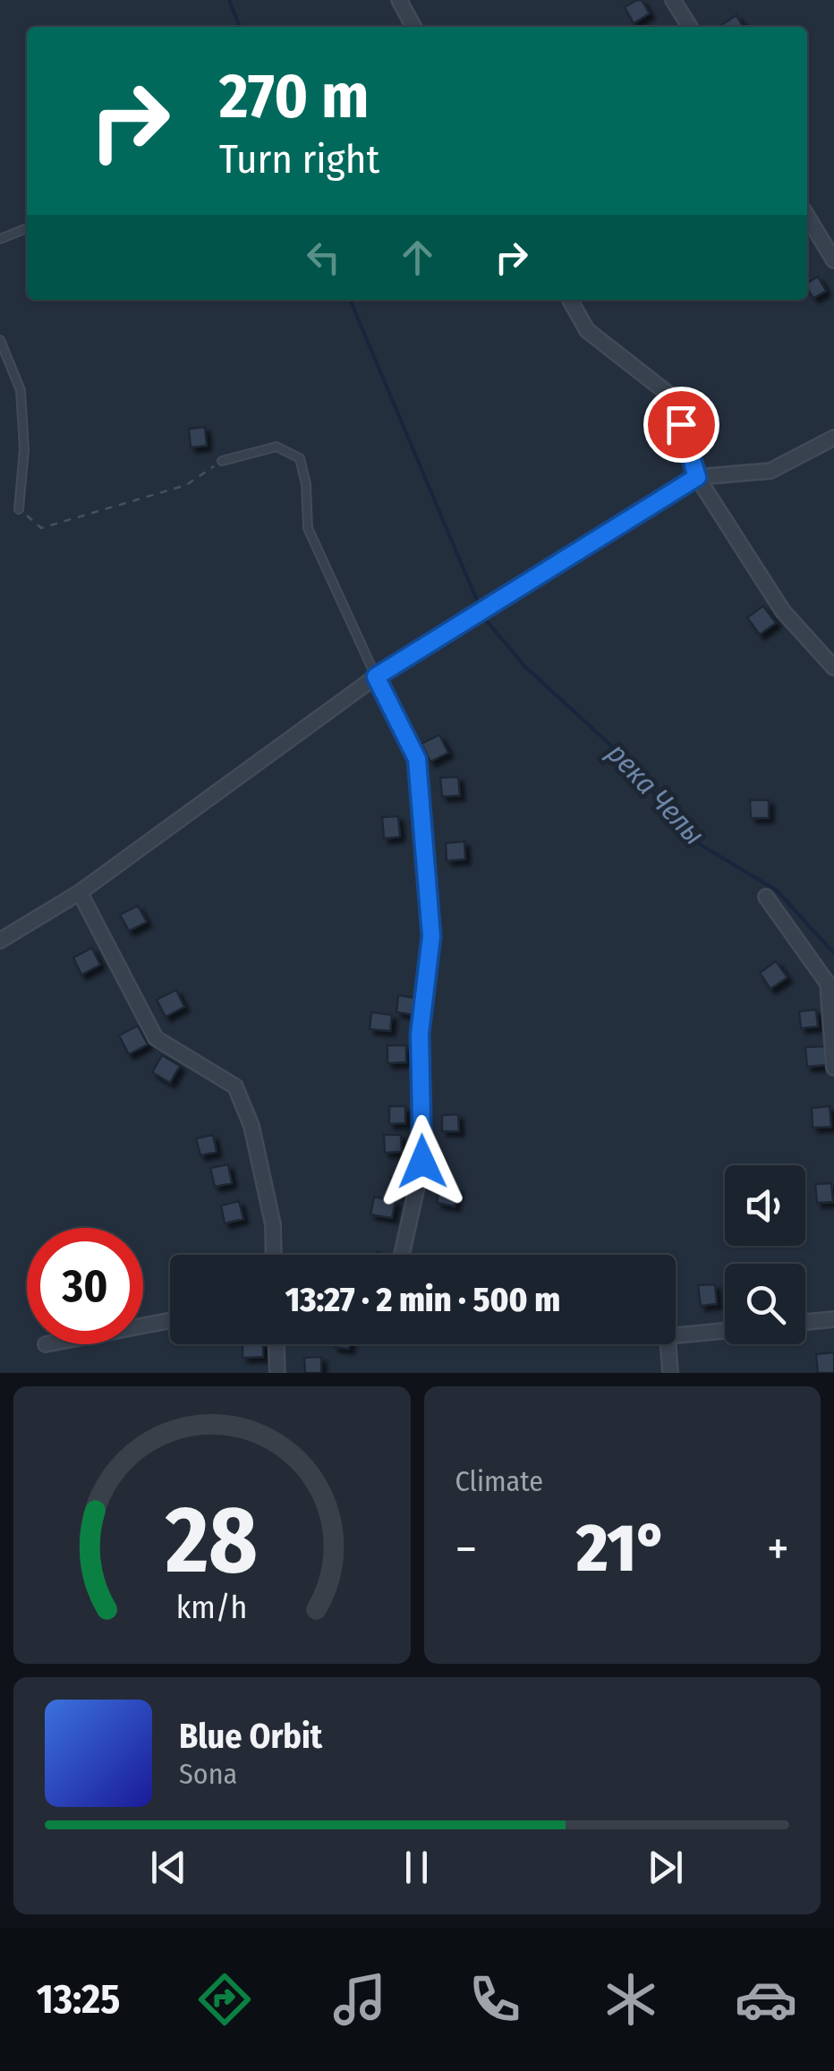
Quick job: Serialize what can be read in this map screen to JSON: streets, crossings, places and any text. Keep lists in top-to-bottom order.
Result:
{
  "water": ["река Челы"],
  "page": {
    "turn": ["270 m", "Turn right"],
    "limit": "30",
    "trip": "13:27 · 2 min · 500 m",
    "tile": "Climate",
    "heat": ["−", "21°", "+"],
    "song": ["Blue Orbit", "Sona"],
    "tabs": "13:25",
    "gauge": ["28", "km/h"]
  }
}
